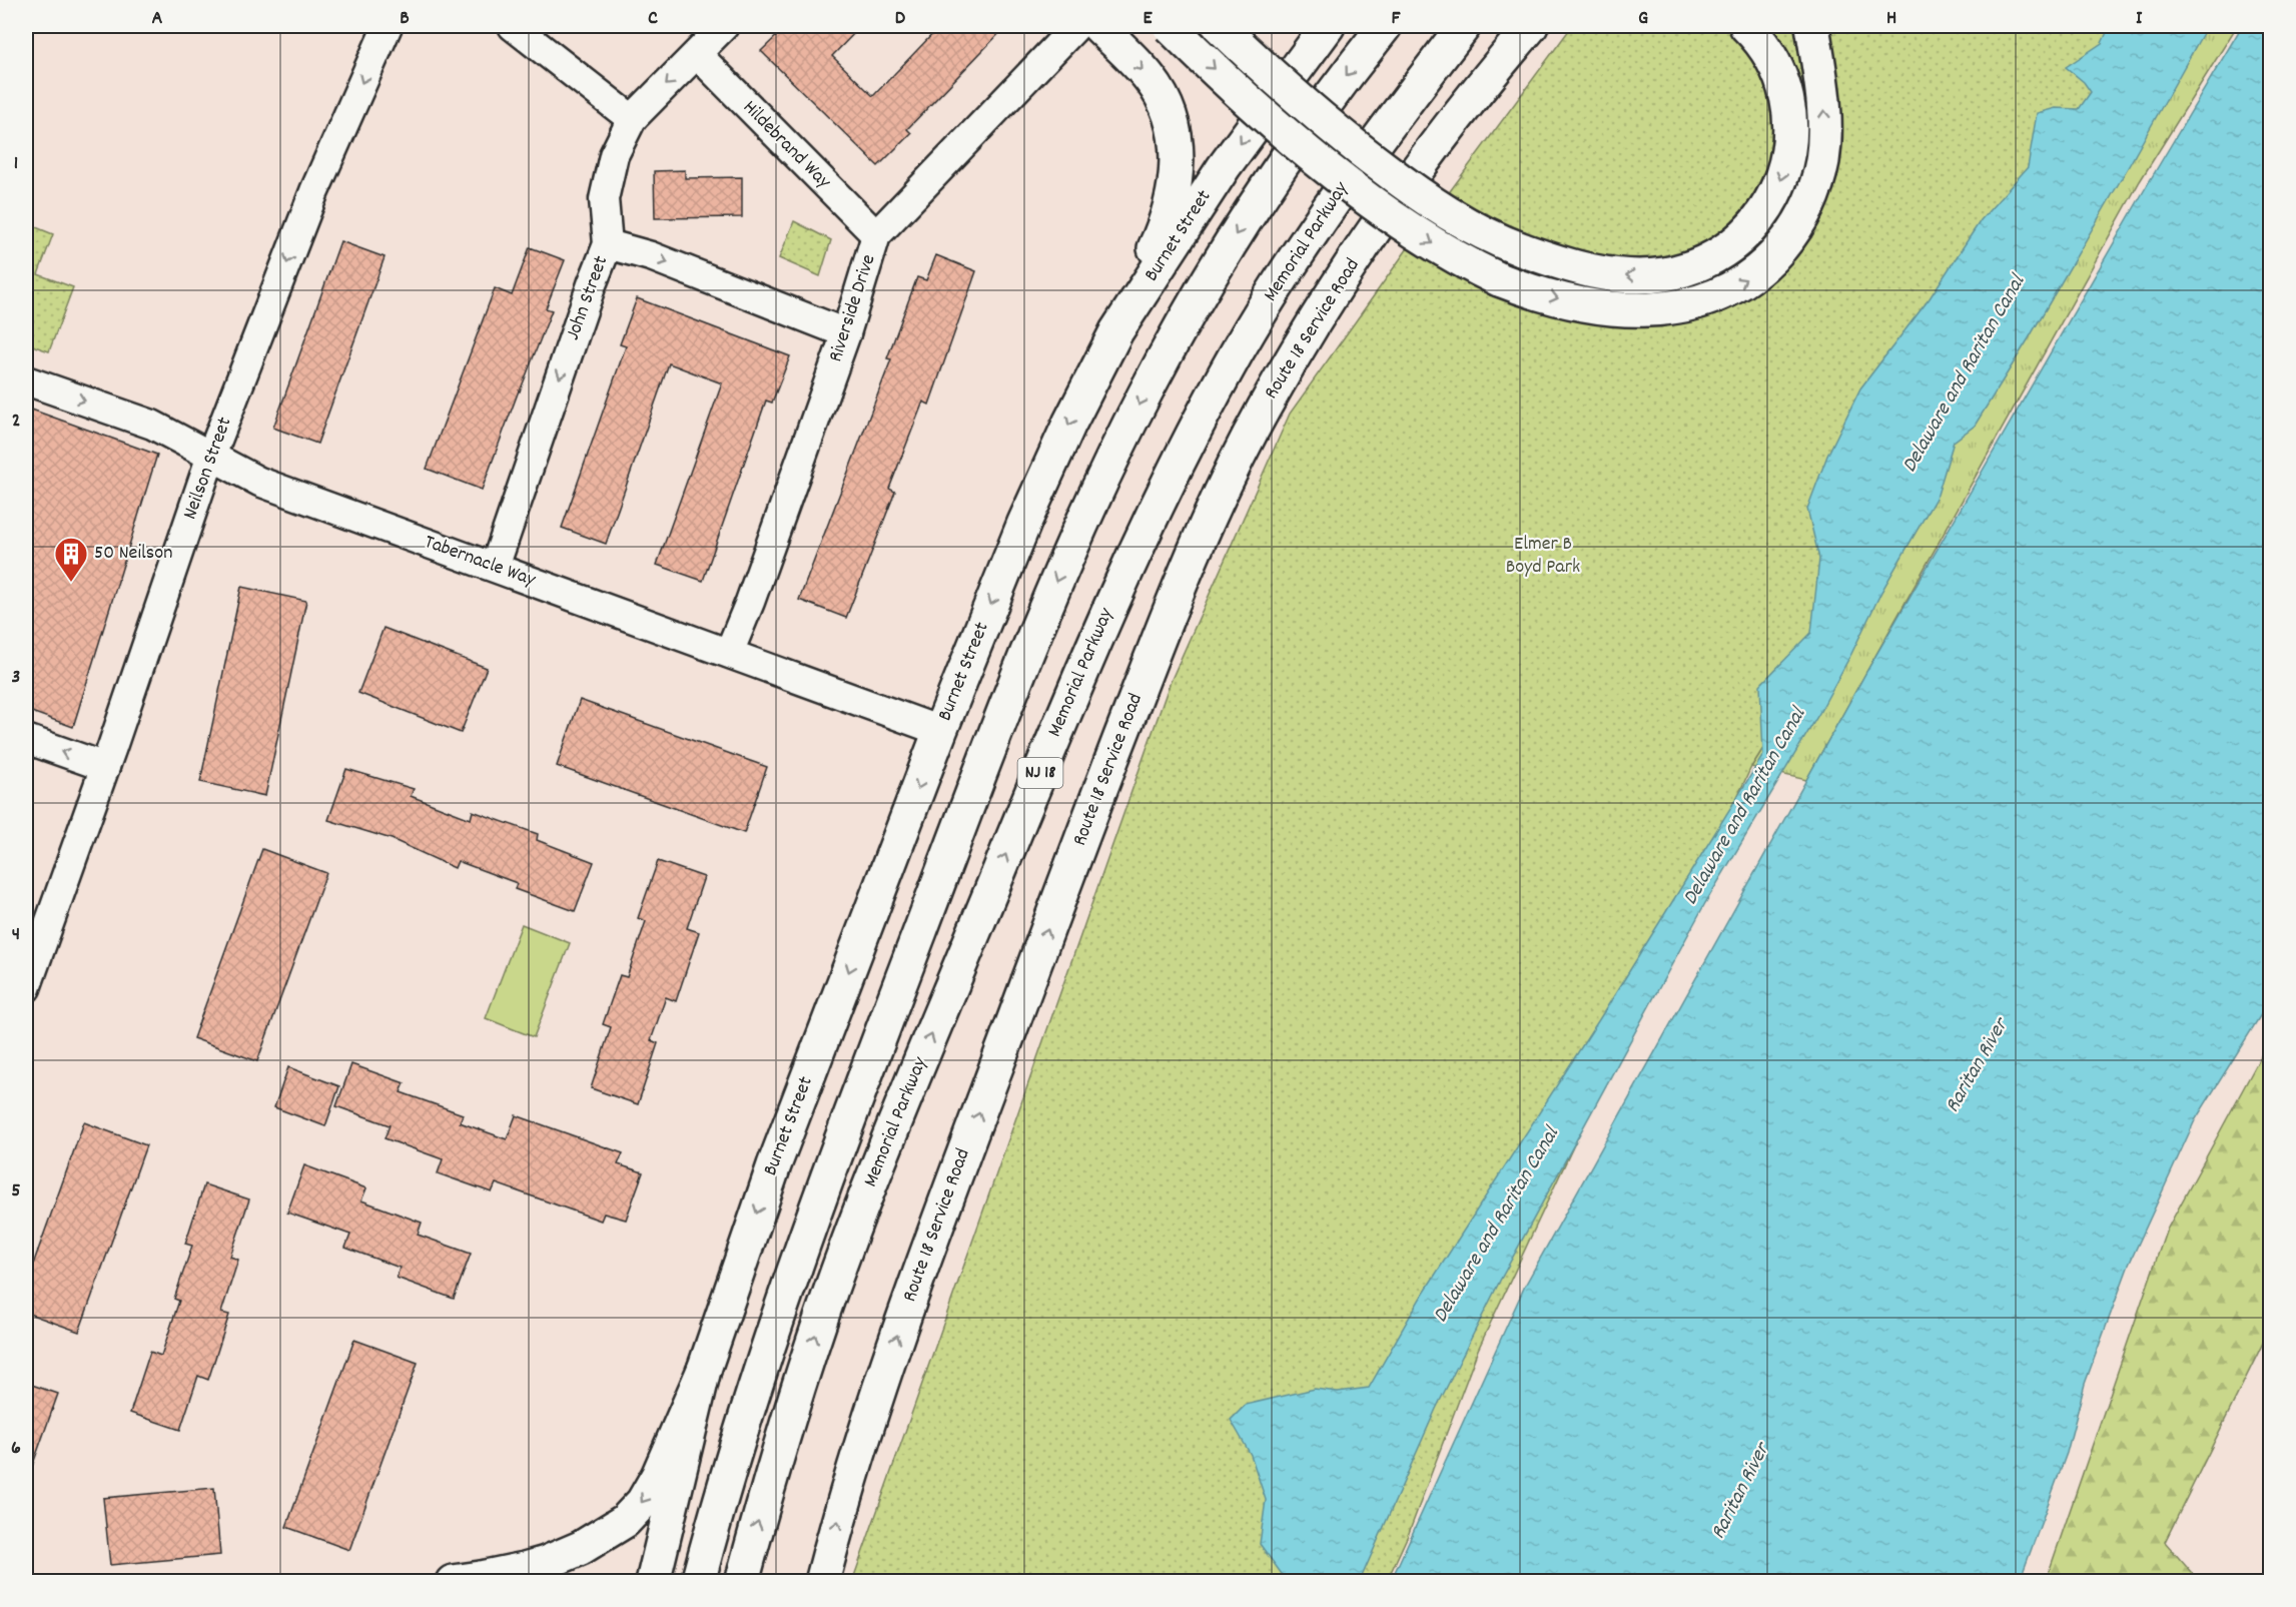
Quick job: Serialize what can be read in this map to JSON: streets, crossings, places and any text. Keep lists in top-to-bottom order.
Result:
{
  "streets": {
    "main road": [
      "Burnet Street",
      "Memorial Parkway",
      "Route 18 Service Road",
      "NJ 18"
    ],
    "street": [
      "Hildebrand Way",
      "John Street",
      "Riverside Drive",
      "Neilson Street",
      "Tabernacle Way"
    ]
  },
  "crossings": [
    ["Hildebrand Way", "John Street"],
    ["Hildebrand Way", "Riverside Drive"],
    ["Burnet Street", "Tabernacle Way"],
    ["John Street", "Tabernacle Way"],
    ["Riverside Drive", "Tabernacle Way"],
    ["Neilson Street", "Tabernacle Way"]
  ],
  "one_way": ["John Street", "Neilson Street"],
  "water": ["Delaware and Raritan Canal", "Raritan River"],
  "parks": ["Elmer B Boyd Park"],
  "places": {
    "building": ["50 Neilson"]
  },
  "grid": {
    "columns": [
      "A",
      "B",
      "C",
      "D",
      "E",
      "F",
      "G",
      "H",
      "I"
    ],
    "rows": [
      "1",
      "2",
      "3",
      "4",
      "5",
      "6"
    ]
  }
}
